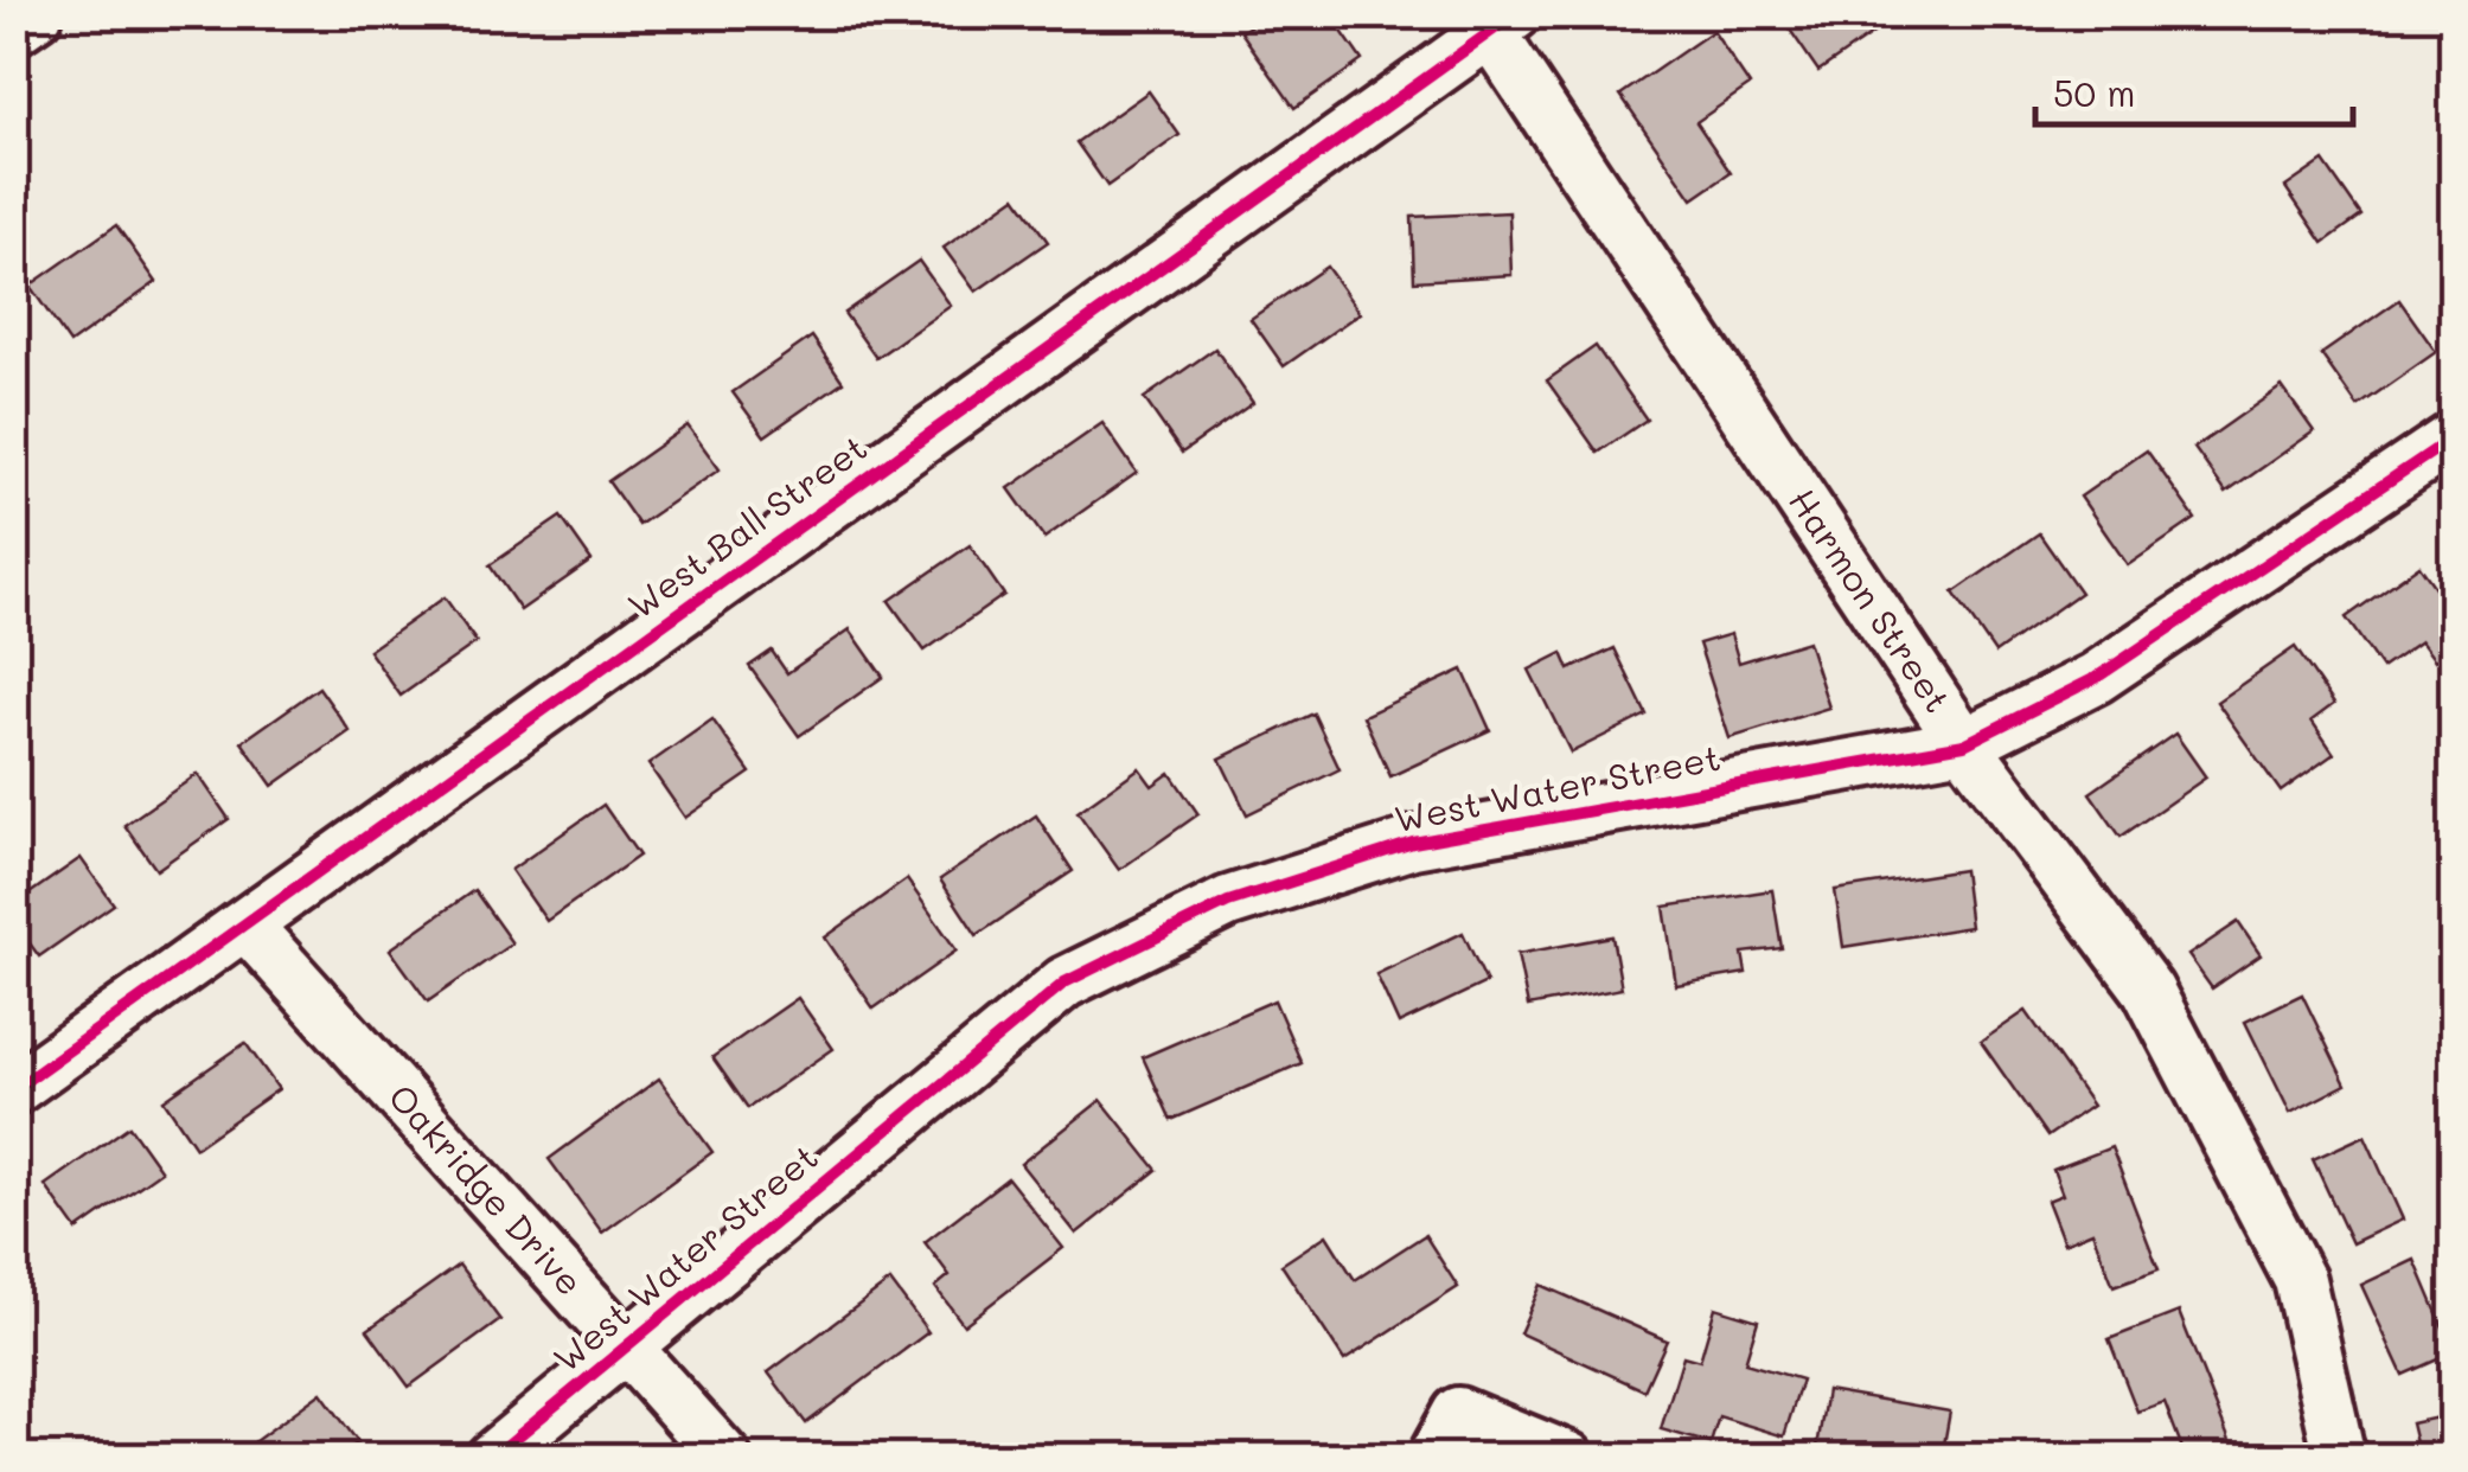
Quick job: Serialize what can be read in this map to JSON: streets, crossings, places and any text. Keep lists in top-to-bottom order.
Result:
{
  "streets": {
    "street": [
      "West Ball Street",
      "Harmon Street",
      "West Water Street",
      "Oakridge Drive"
    ]
  },
  "crossings": [
    ["West Ball Street", "Harmon Street"],
    ["West Ball Street", "Oakridge Drive"],
    ["Harmon Street", "West Water Street"],
    ["West Water Street", "Oakridge Drive"]
  ],
  "scale_bar": "50 m"
}
